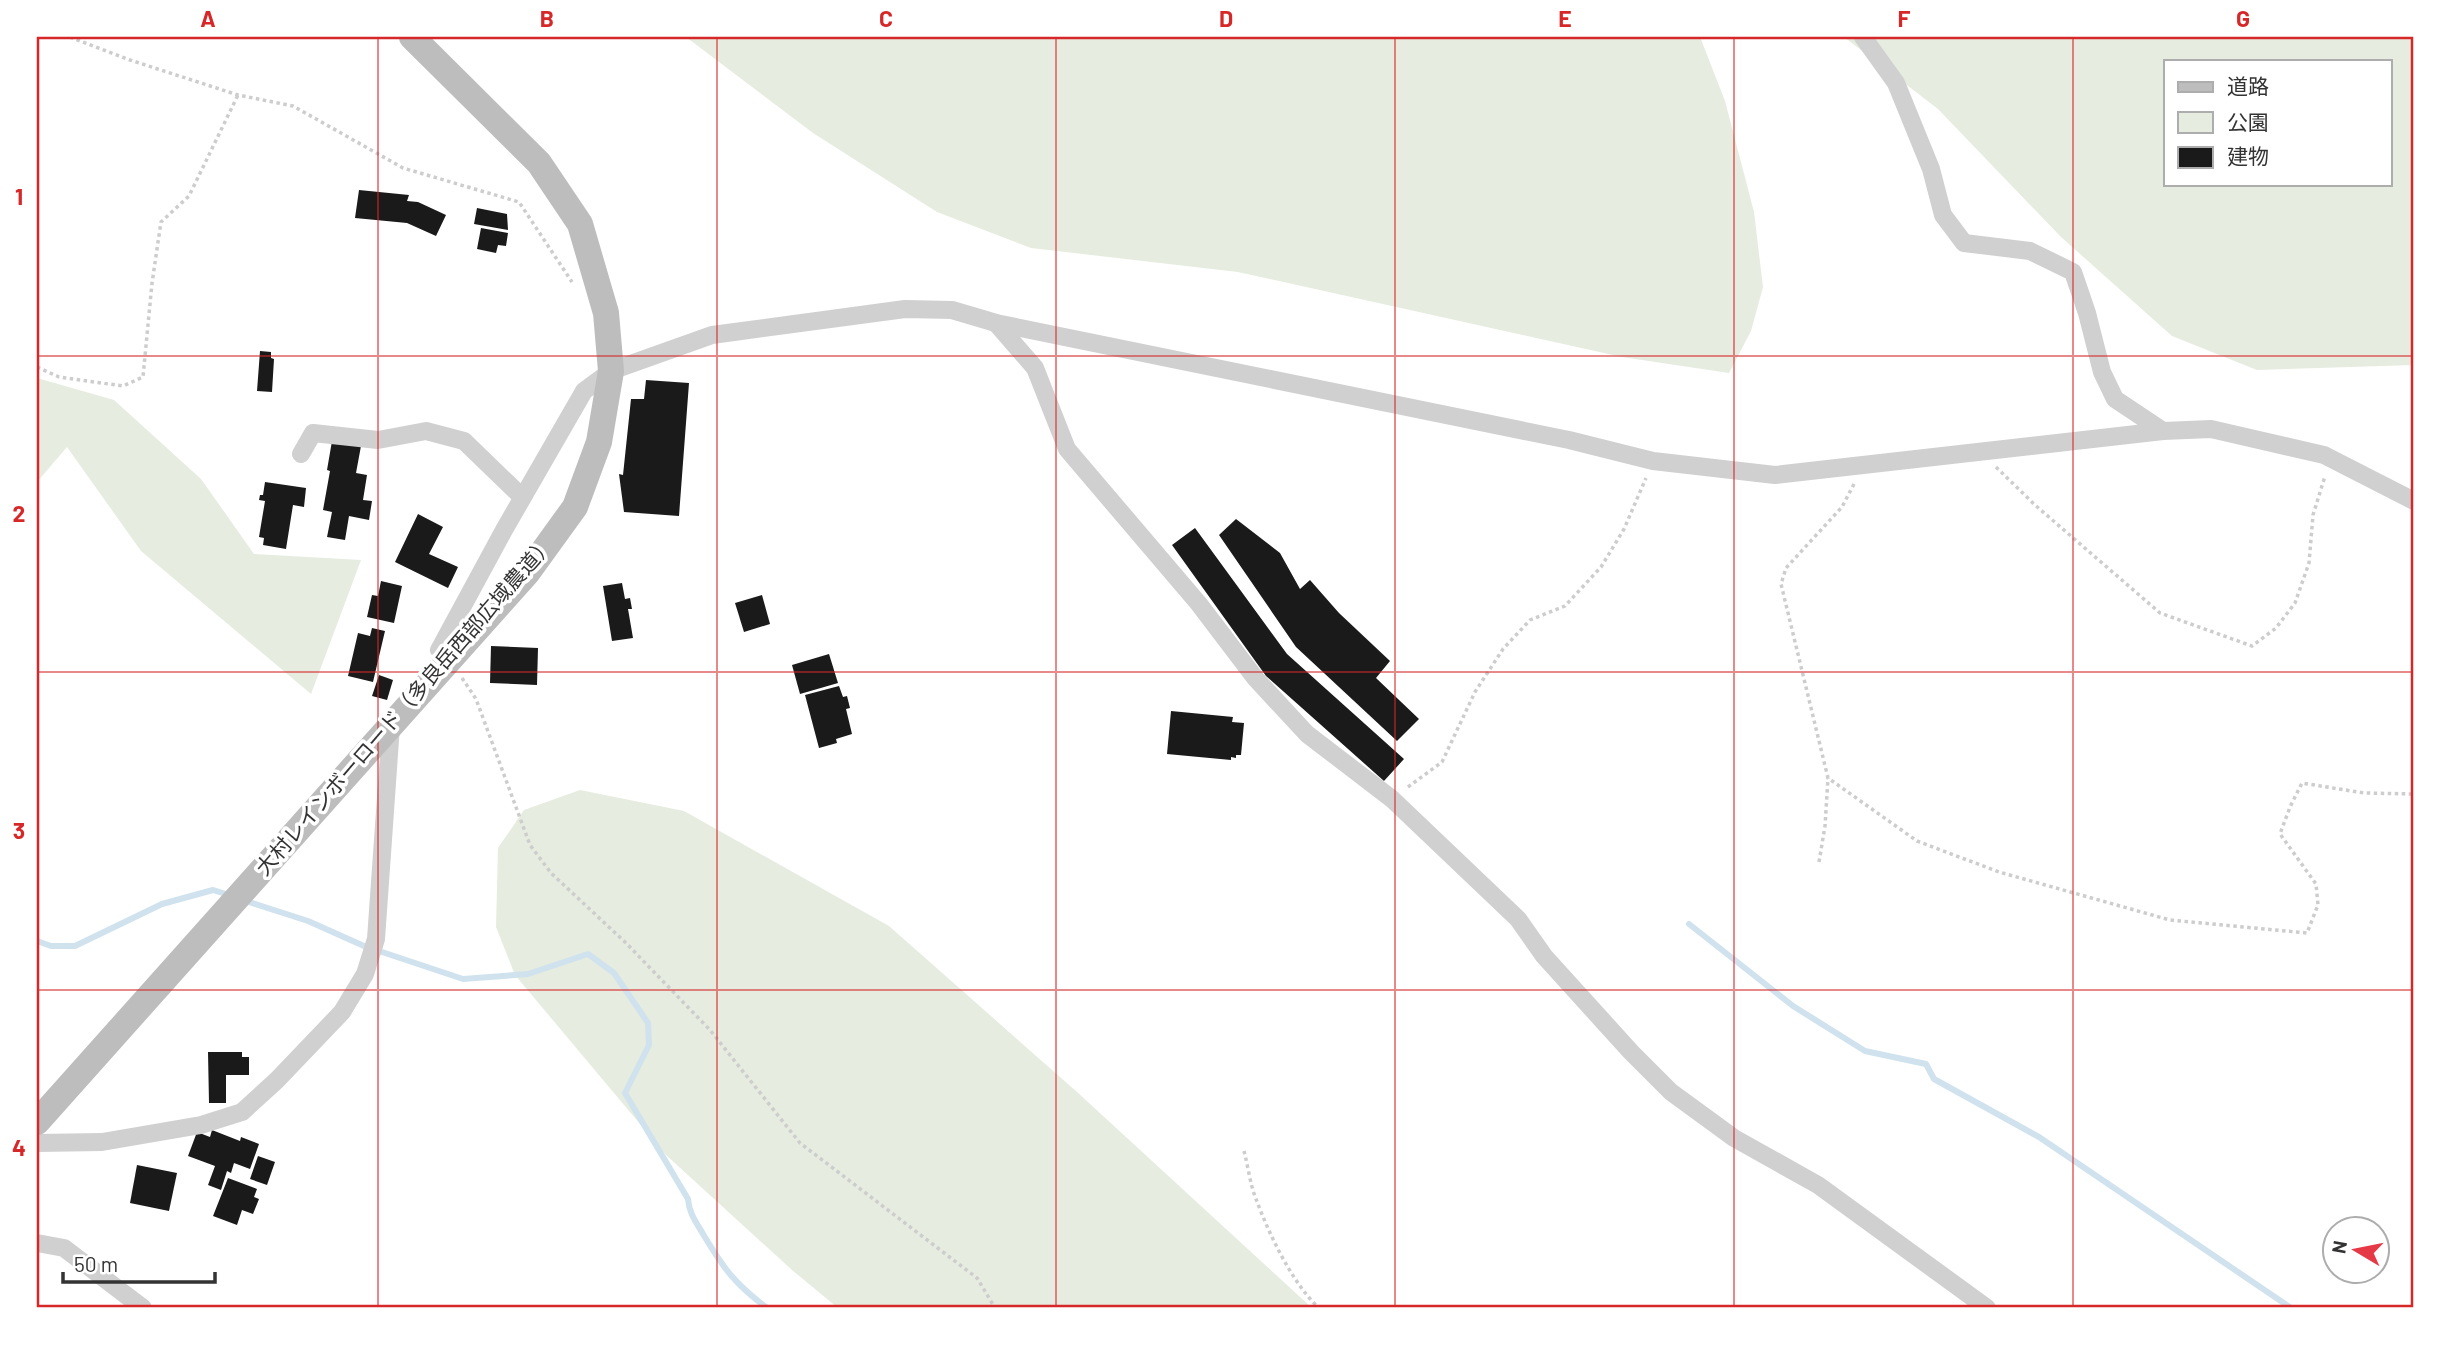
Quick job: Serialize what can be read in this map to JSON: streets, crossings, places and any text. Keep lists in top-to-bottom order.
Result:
{
  "streets": {
    "street": ["大村レインボーロード（多良岳西部広域農道）"]
  },
  "legend": ["道路", "公園", "建物"],
  "scale_bar": "50 m",
  "north": "left",
  "grid": {
    "columns": [
      "A",
      "B",
      "C",
      "D",
      "E",
      "F",
      "G"
    ],
    "rows": [
      "1",
      "2",
      "3",
      "4"
    ]
  }
}
